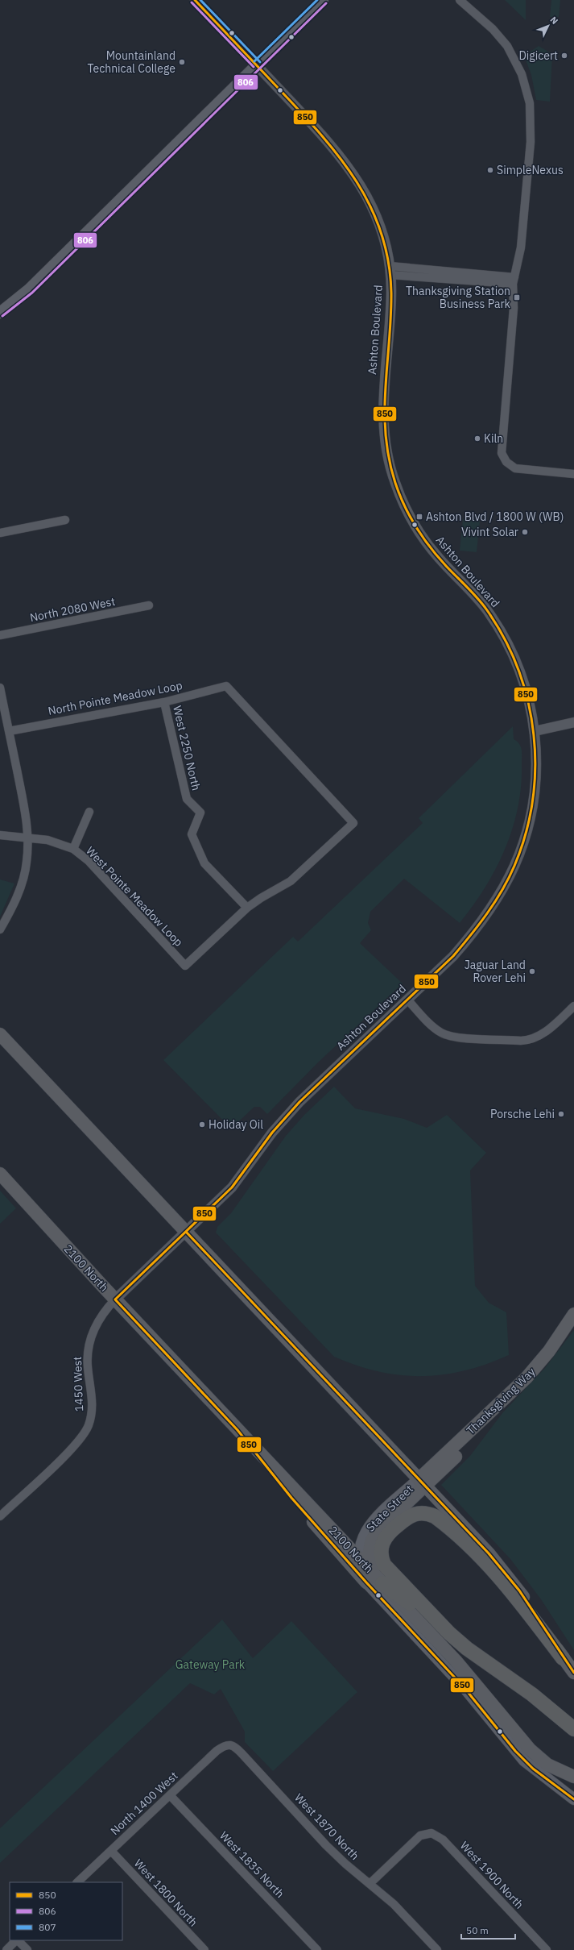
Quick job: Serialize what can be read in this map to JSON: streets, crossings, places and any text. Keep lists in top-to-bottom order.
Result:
{
  "streets": {
    "highway": ["2100 North", "Thanksgiving Way"],
    "main road": ["State Street"],
    "street": [
      "Ashton Boulevard",
      "North 2080 West",
      "North Pointe Meadow Loop",
      "West 2250 North",
      "West Pointe Meadow Loop",
      "1450 West",
      "North 1400 West",
      "West 1870 North",
      "West 1835 North",
      "West 1900 North",
      "West 1800 North"
    ]
  },
  "crossings": [
    ["Ashton Boulevard", "2100 North"],
    ["Ashton Boulevard", "1450 West"],
    ["North Pointe Meadow Loop", "West 2250 North"],
    ["North Pointe Meadow Loop", "West Pointe Meadow Loop"],
    ["West 2250 North", "West Pointe Meadow Loop"],
    ["2100 North", "1450 West"],
    ["2100 North", "Thanksgiving Way"],
    ["2100 North", "State Street"],
    ["Thanksgiving Way", "State Street"],
    ["North 1400 West", "West 1870 North"],
    ["North 1400 West", "West 1835 North"],
    ["North 1400 West", "West 1800 North"],
    ["West 1870 North", "West 1900 North"]
  ],
  "parks": ["Gateway Park"],
  "places": {
    "other": [
      "Digicert",
      "Mountainland Technical College",
      "SimpleNexus",
      "Kiln",
      "Vivint Solar",
      "Jaguar Land Rover Lehi",
      "Porsche Lehi",
      "Holiday Oil"
    ],
    "transit": ["Thanksgiving Station Business Park", "Ashton Blvd / 1800 W (WB)"]
  },
  "lines": ["transit line 850", "transit line 807", "transit line 806"],
  "legend": ["850", "806", "807"],
  "scale_bar": "50 m",
  "north": "top right"
}
